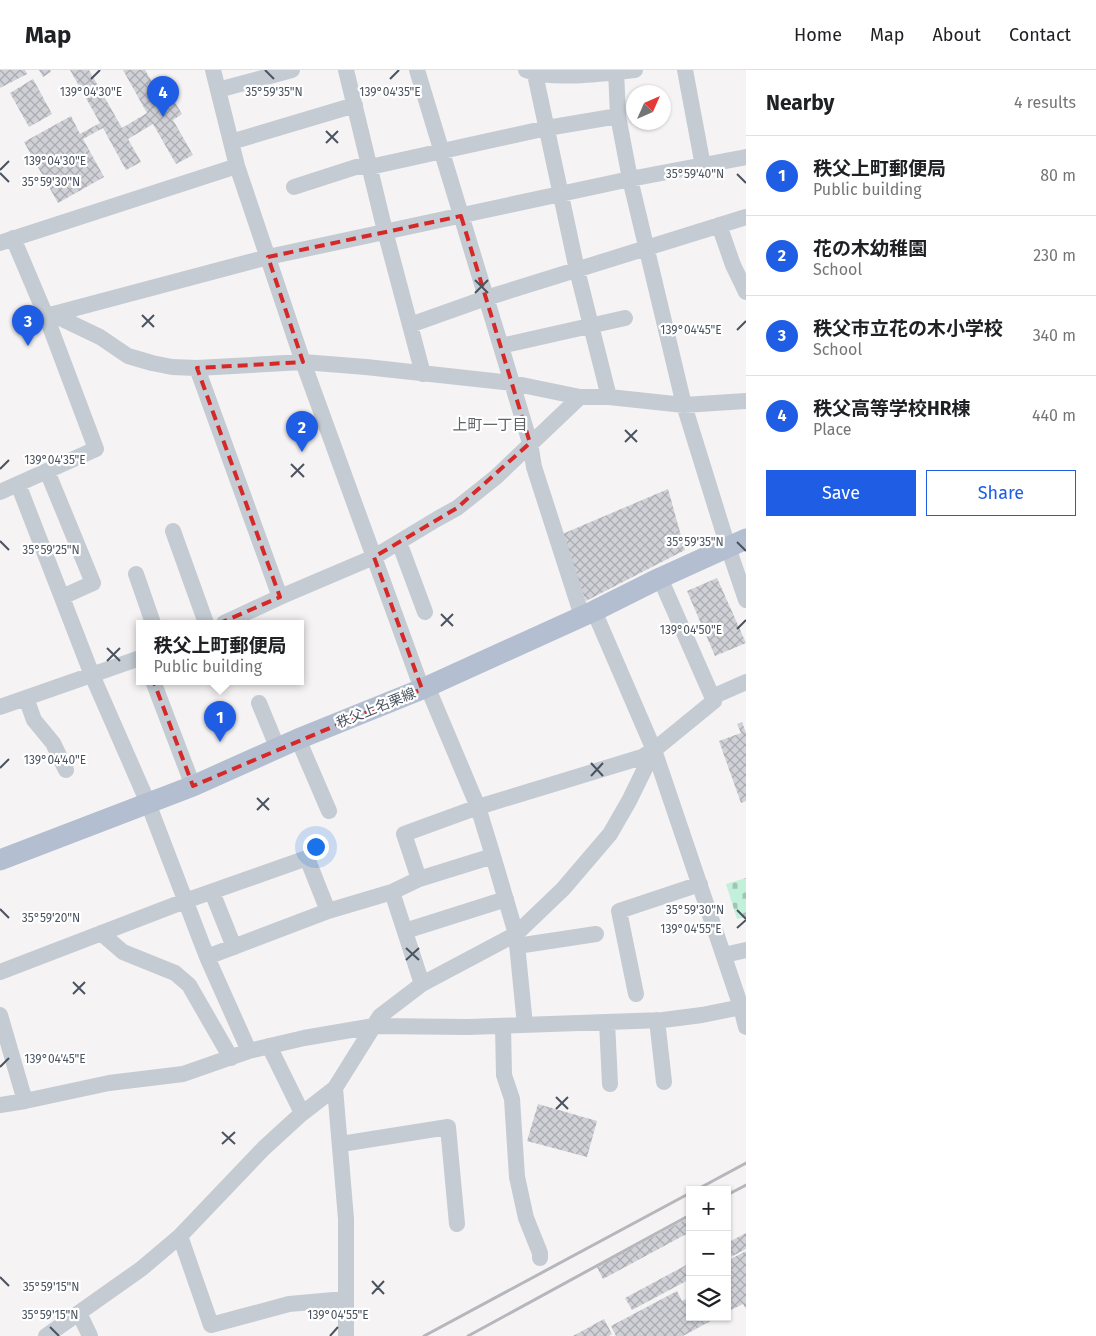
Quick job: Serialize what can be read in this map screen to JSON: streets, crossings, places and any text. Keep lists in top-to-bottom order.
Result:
{
  "streets": {
    "main road": ["秩父上名栗線"]
  },
  "districts": ["上町一丁目"],
  "north": "top right",
  "page": {
    "header": "Map",
    "nav": [
      "Home",
      "Map",
      "About",
      "Contact"
    ],
    "heading": ["Nearby", "4 results"],
    "pins": [
      "4",
      "3",
      "2",
      "1"
    ],
    "list": [
      {
        "mark": "1",
        "name": "秩父上町郵便局",
        "note": "Public building",
        "value": "80 m"
      },
      {
        "mark": "2",
        "name": "花の木幼稚園",
        "note": "School",
        "value": "230 m"
      },
      {
        "mark": "3",
        "name": "秩父市立花の木小学校",
        "note": "School",
        "value": "340 m"
      },
      {
        "mark": "4",
        "name": "秩父高等学校HR棟",
        "note": "Place",
        "value": "440 m"
      }
    ],
    "buttons": ["Save", "Share"],
    "popup": ["秩父上町郵便局", "Public building"],
    "map_buttons": ["+", "−"]
  },
  "coordinates": [
    "139°04'30\"E",
    "35°59'35\"N",
    "139°04'35\"E",
    "35°59'40\"N",
    "35°59'30\"N",
    "139°04'45\"E",
    "35°59'25\"N",
    "139°04'50\"E",
    "139°04'40\"E",
    "35°59'20\"N",
    "139°04'55\"E",
    "35°59'15\"N"
  ]
}
